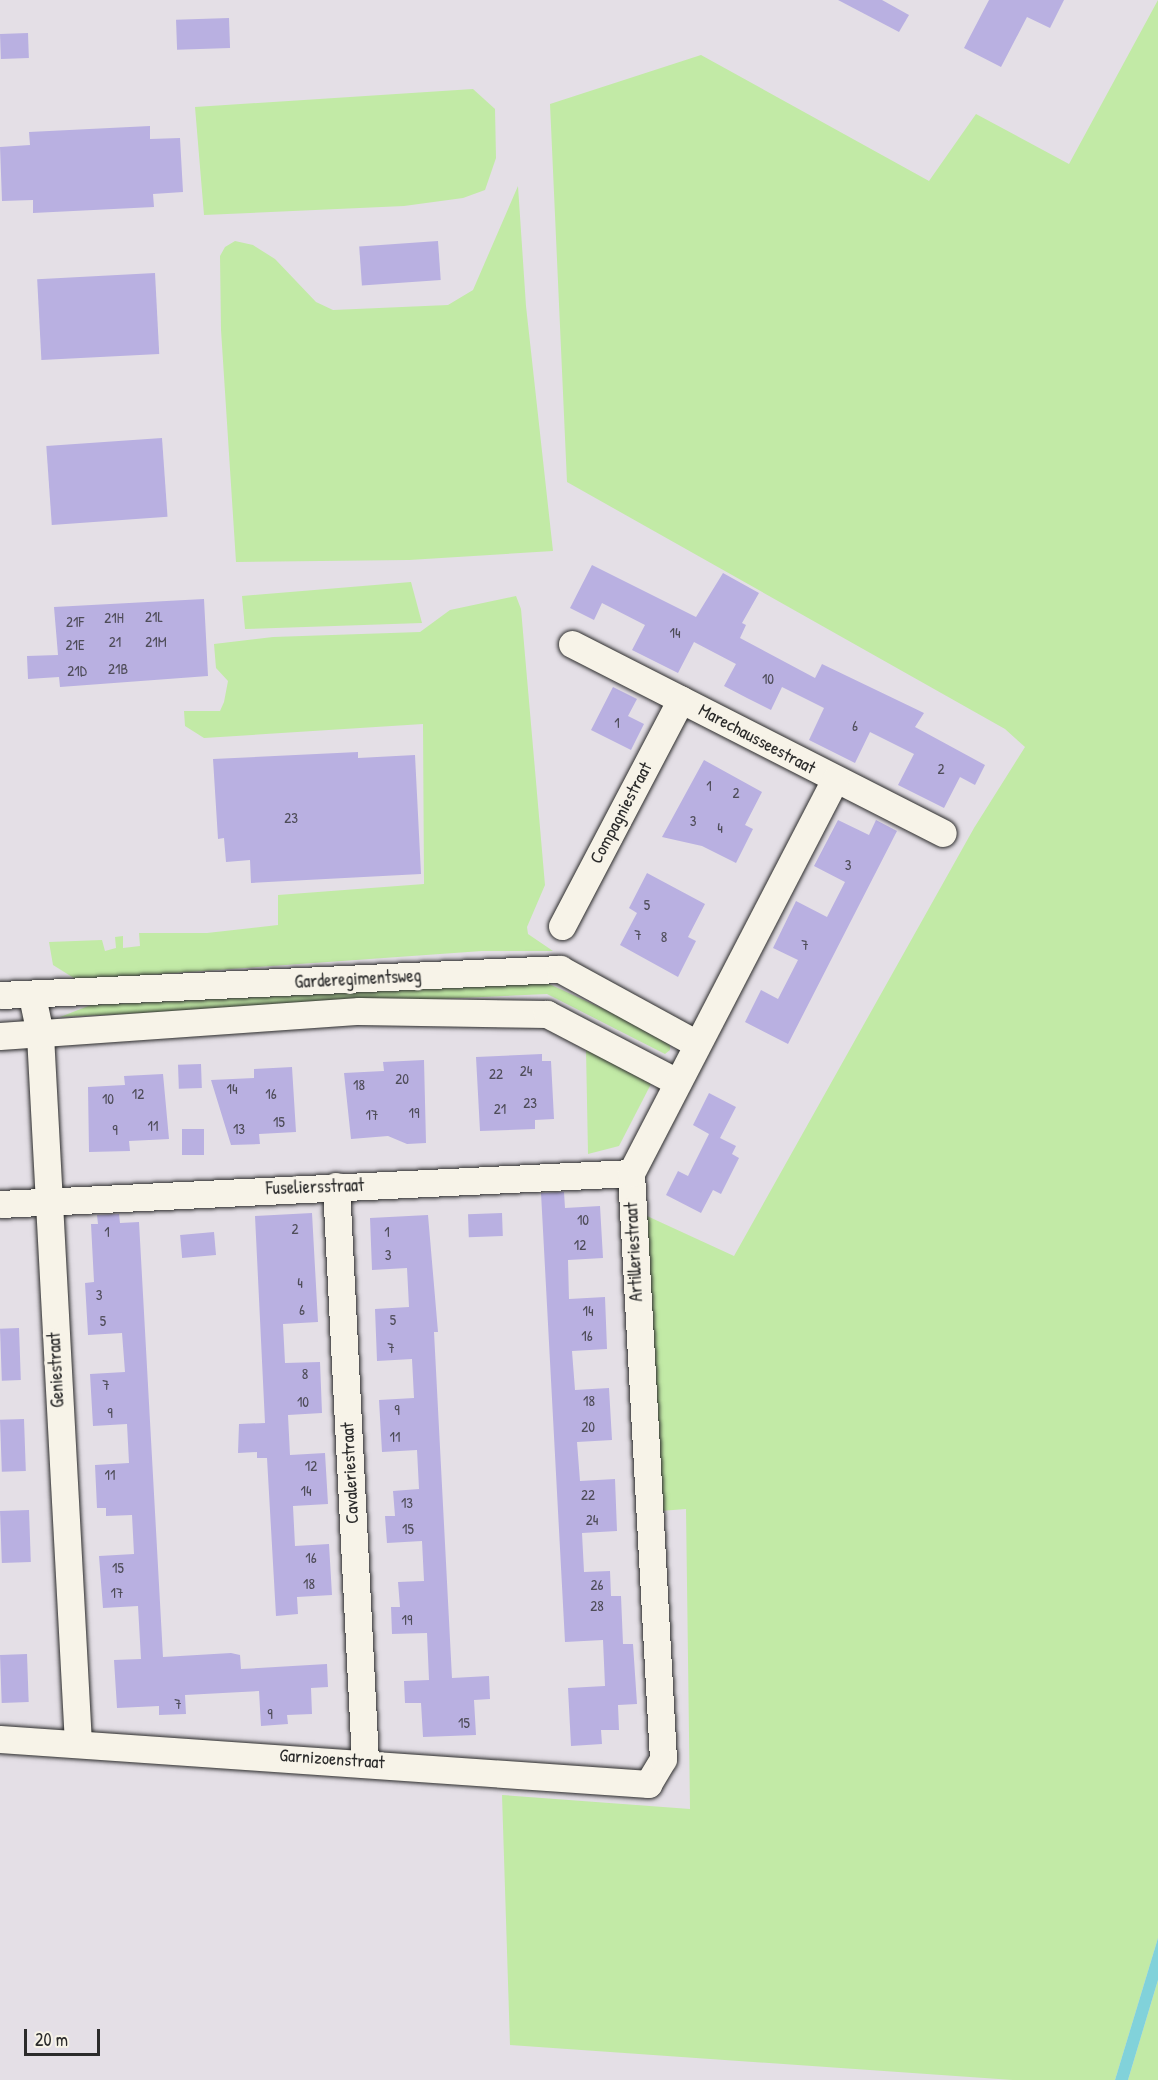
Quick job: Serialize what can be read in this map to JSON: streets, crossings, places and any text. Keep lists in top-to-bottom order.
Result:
{
  "streets": {
    "street": [
      "Marechausseestraat",
      "Compagniestraat",
      "Garderegimentsweg",
      "Fuseliersstraat",
      "Artilleriestraat",
      "Geniestraat",
      "Cavaleriestraat",
      "Garnizoenstraat"
    ]
  },
  "crossings": [
    ["Marechausseestraat", "Compagniestraat"],
    ["Marechausseestraat", "Artilleriestraat"],
    ["Garderegimentsweg", "Artilleriestraat"],
    ["Garderegimentsweg", "Geniestraat"],
    ["Fuseliersstraat", "Artilleriestraat"],
    ["Fuseliersstraat", "Geniestraat"],
    ["Fuseliersstraat", "Cavaleriestraat"],
    ["Artilleriestraat", "Garnizoenstraat"],
    ["Geniestraat", "Garnizoenstraat"],
    ["Cavaleriestraat", "Garnizoenstraat"]
  ],
  "house_numbers": [
    "21L",
    "21H",
    "21F",
    "14",
    "21",
    "21M",
    "21E",
    "21B",
    "21D",
    "10",
    "1",
    "6",
    "2",
    "1",
    "2",
    "23",
    "3",
    "4",
    "3",
    "5",
    "7",
    "8",
    "7",
    "24",
    "22",
    "20",
    "18",
    "14",
    "12",
    "16",
    "10",
    "23",
    "21",
    "19",
    "17",
    "15",
    "11",
    "13",
    "9",
    "10",
    "2",
    "1",
    "1",
    "12",
    "3",
    "4",
    "3",
    "6",
    "14",
    "5",
    "5",
    "16",
    "7",
    "8",
    "7",
    "18",
    "10",
    "9",
    "9",
    "20",
    "11",
    "12",
    "11",
    "14",
    "22",
    "13",
    "24",
    "15",
    "16",
    "15",
    "18",
    "26",
    "17",
    "28",
    "19",
    "7",
    "9",
    "15"
  ],
  "scale_bar": "20 m"
}
